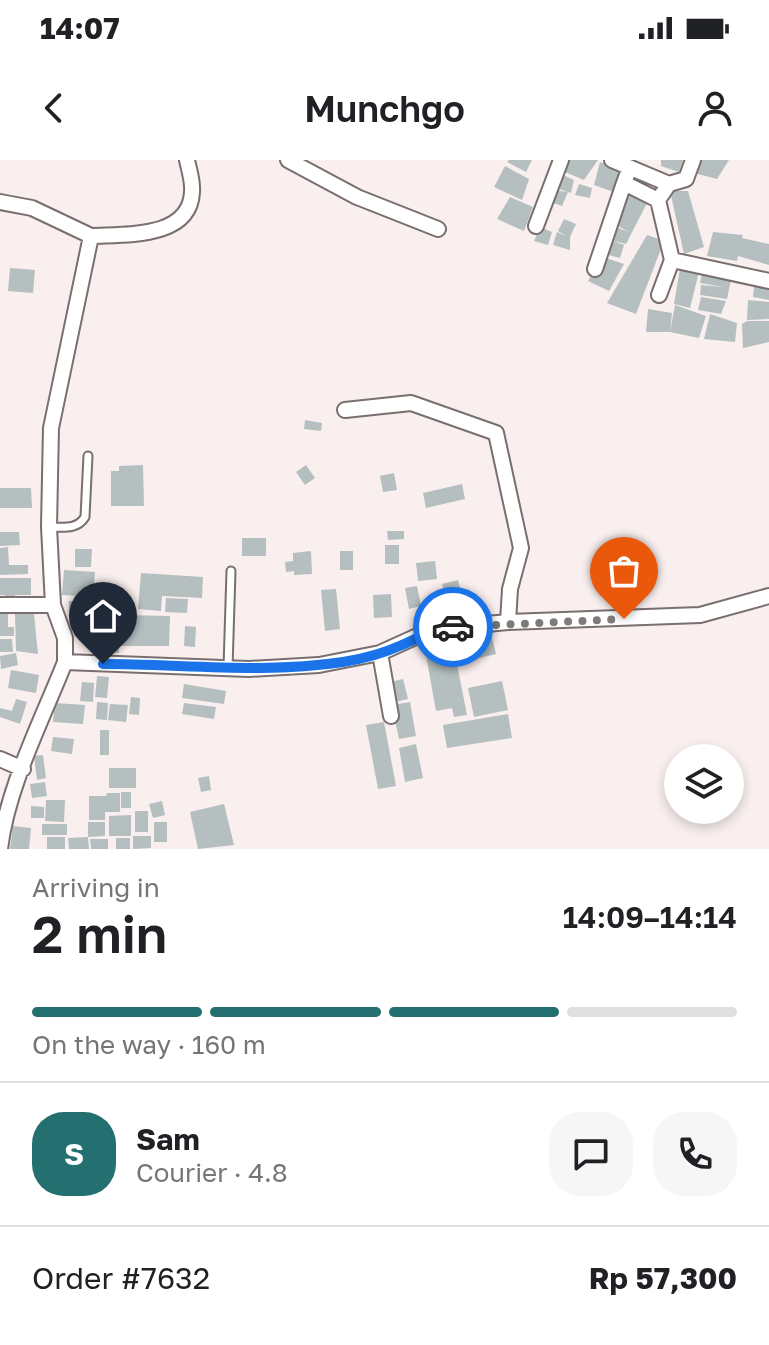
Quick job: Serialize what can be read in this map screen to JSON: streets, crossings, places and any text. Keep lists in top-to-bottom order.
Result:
{
  "page": {
    "status": "14:07",
    "header": "Munchgo",
    "heading": ["2 min", "Arriving in", "14:09–14:14"],
    "panel": [
      "Sam",
      "Courier · 4.8",
      "Order #7632",
      "Rp 57,300"
    ],
    "bar": "On the way · 160 m",
    "round": "S"
  }
}
